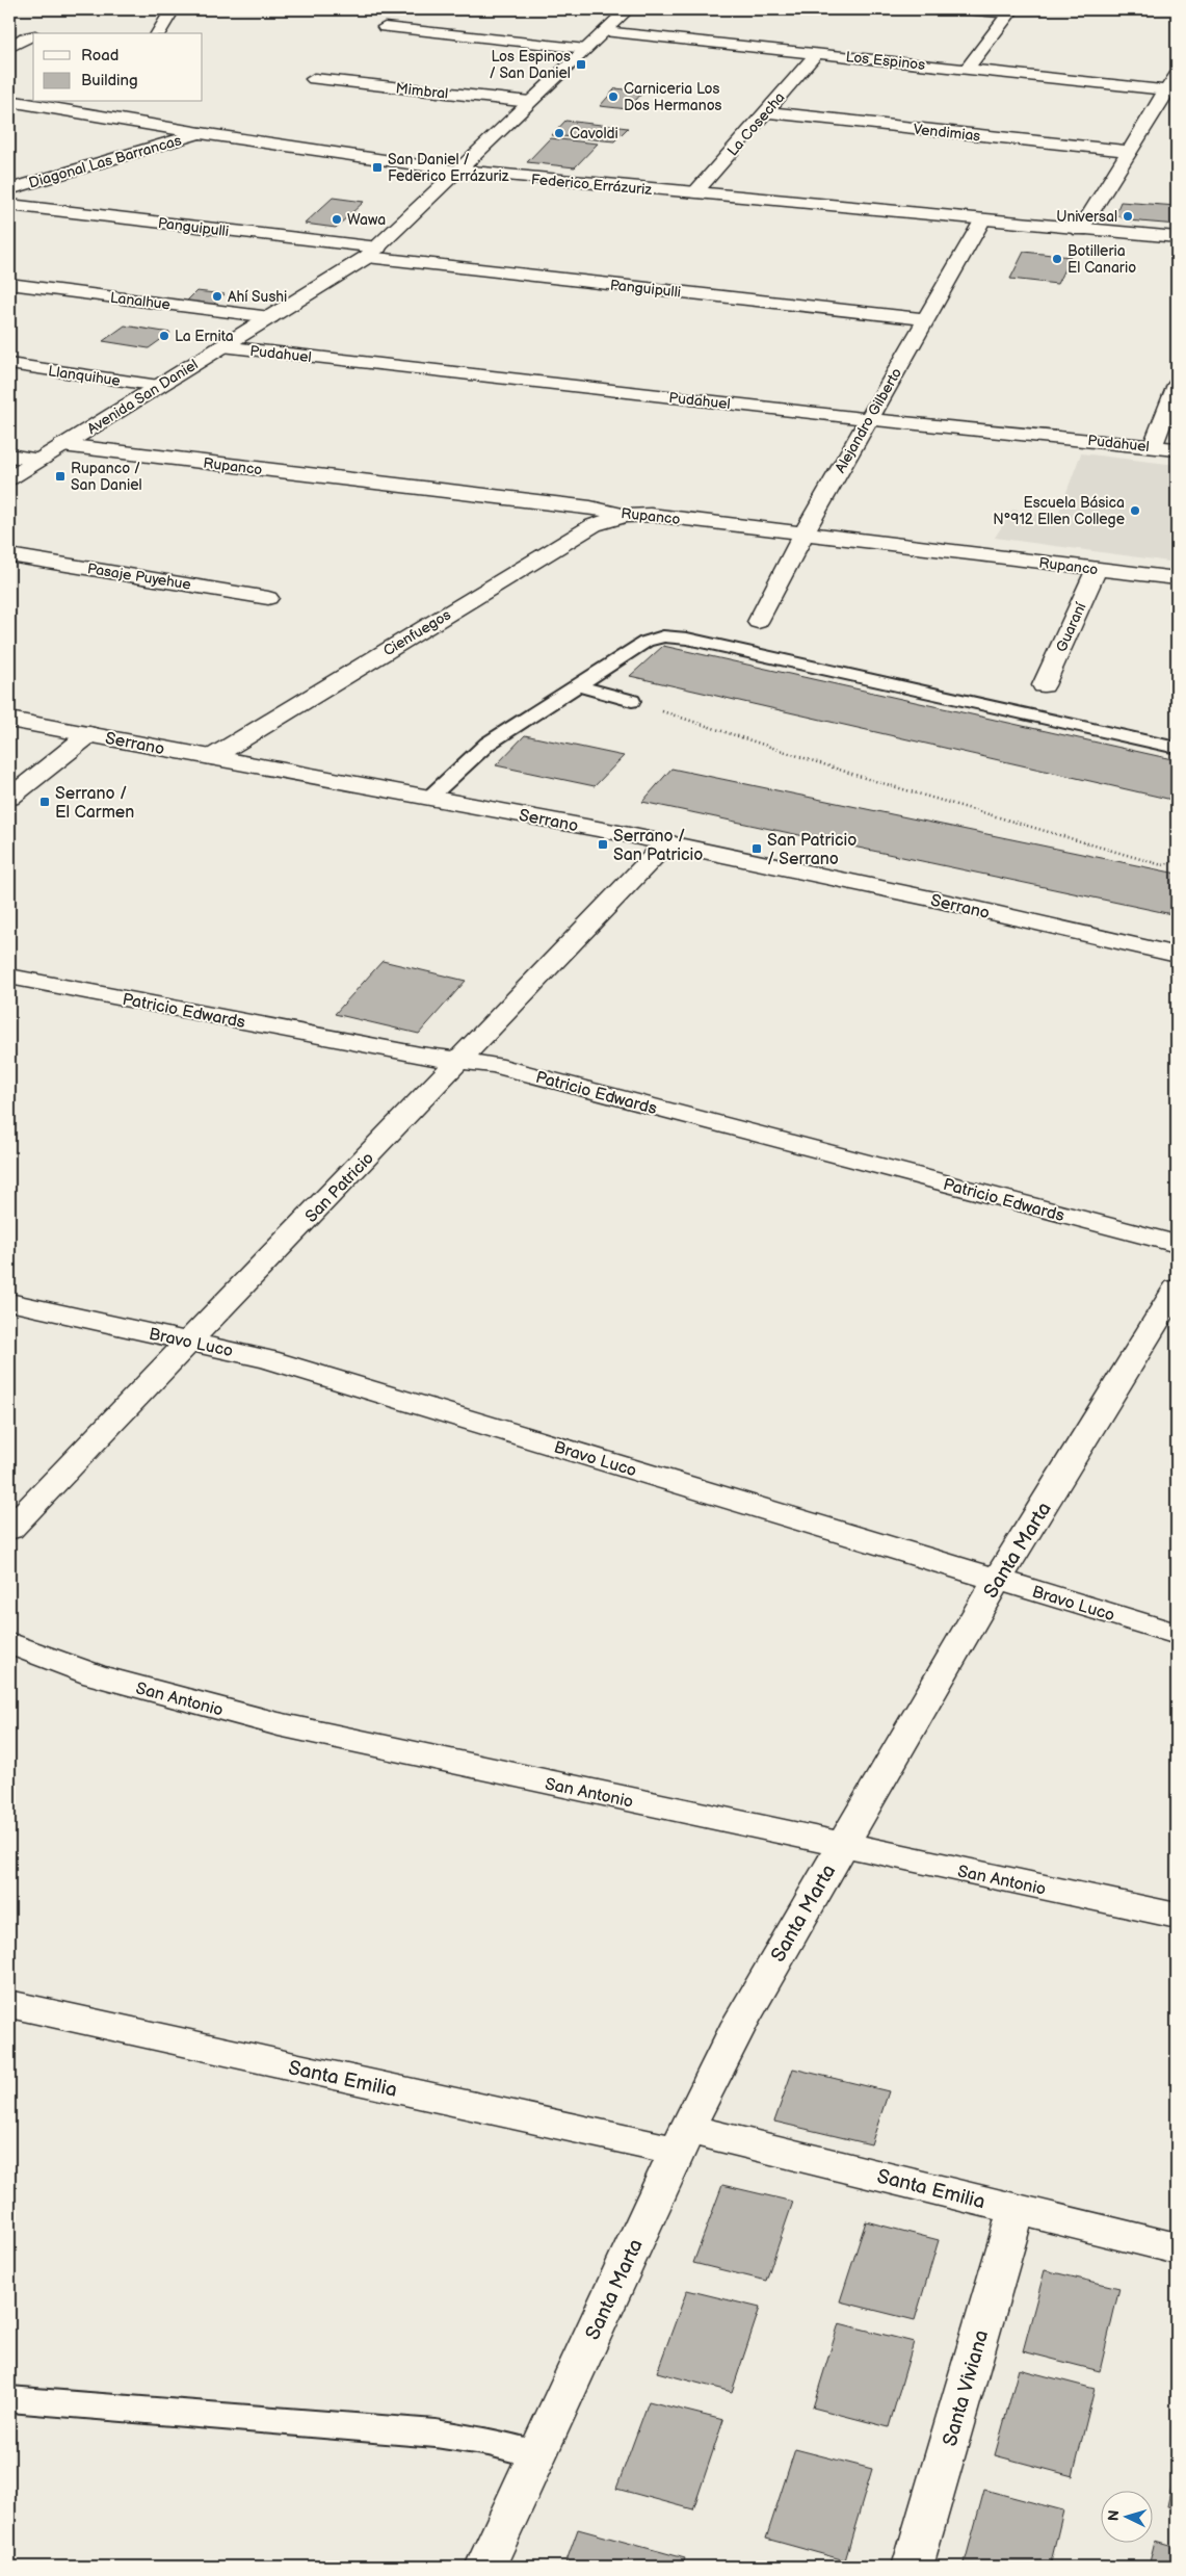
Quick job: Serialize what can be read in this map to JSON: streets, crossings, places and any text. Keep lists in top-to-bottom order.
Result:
{
  "streets": {
    "street": [
      "Los Espinos",
      "Mimbral",
      "La Cosecha",
      "Vendimias",
      "Diagonal Las Barrancas",
      "Federico Errázuriz",
      "Panguipulli",
      "Lanalhue",
      "Pudahuel",
      "Llanquihue",
      "Avenida San Daniel",
      "Alejandro Gilberto",
      "Rupanco",
      "Pasaje Puyehue",
      "Guaraní",
      "Cienfuegos",
      "Serrano",
      "Patricio Edwards",
      "San Patricio",
      "Bravo Luco",
      "Santa Marta",
      "San Antonio",
      "Santa Emilia",
      "Santa Viviana"
    ]
  },
  "crossings": [
    ["Los Espinos", "La Cosecha"],
    ["Los Espinos", "Avenida San Daniel"],
    ["Mimbral", "Avenida San Daniel"],
    ["La Cosecha", "Vendimias"],
    ["La Cosecha", "Federico Errázuriz"],
    ["Diagonal Las Barrancas", "Federico Errázuriz"],
    ["Federico Errázuriz", "Avenida San Daniel"],
    ["Federico Errázuriz", "Alejandro Gilberto"],
    ["Panguipulli", "Avenida San Daniel"],
    ["Panguipulli", "Alejandro Gilberto"],
    ["Lanalhue", "Avenida San Daniel"],
    ["Pudahuel", "Avenida San Daniel"],
    ["Pudahuel", "Alejandro Gilberto"],
    ["Llanquihue", "Avenida San Daniel"],
    ["Avenida San Daniel", "Rupanco"],
    ["Alejandro Gilberto", "Rupanco"],
    ["Rupanco", "Guaraní"],
    ["Rupanco", "Cienfuegos"],
    ["Cienfuegos", "Serrano"],
    ["Serrano", "San Patricio"],
    ["Patricio Edwards", "San Patricio"],
    ["San Patricio", "Bravo Luco"],
    ["Bravo Luco", "Santa Marta"],
    ["Santa Marta", "San Antonio"],
    ["Santa Marta", "Santa Emilia"],
    ["Santa Emilia", "Santa Viviana"]
  ],
  "places": {
    "transit": [
      "Los Espinos / San Daniel",
      "San Daniel / Federico Errázuriz",
      "Rupanco / San Daniel",
      "Serrano / El Carmen",
      "Serrano / San Patricio",
      "San Patricio / Serrano"
    ],
    "other": [
      "Carniceria Los Dos Hermanos",
      "Cavoldi",
      "Universal",
      "Wawa",
      "Botilleria El Canario",
      "Ahí Sushi",
      "La Ernita",
      "Escuela Básica N°912 Ellen College"
    ]
  },
  "legend": ["Road", "Building"],
  "north": "left"
}
